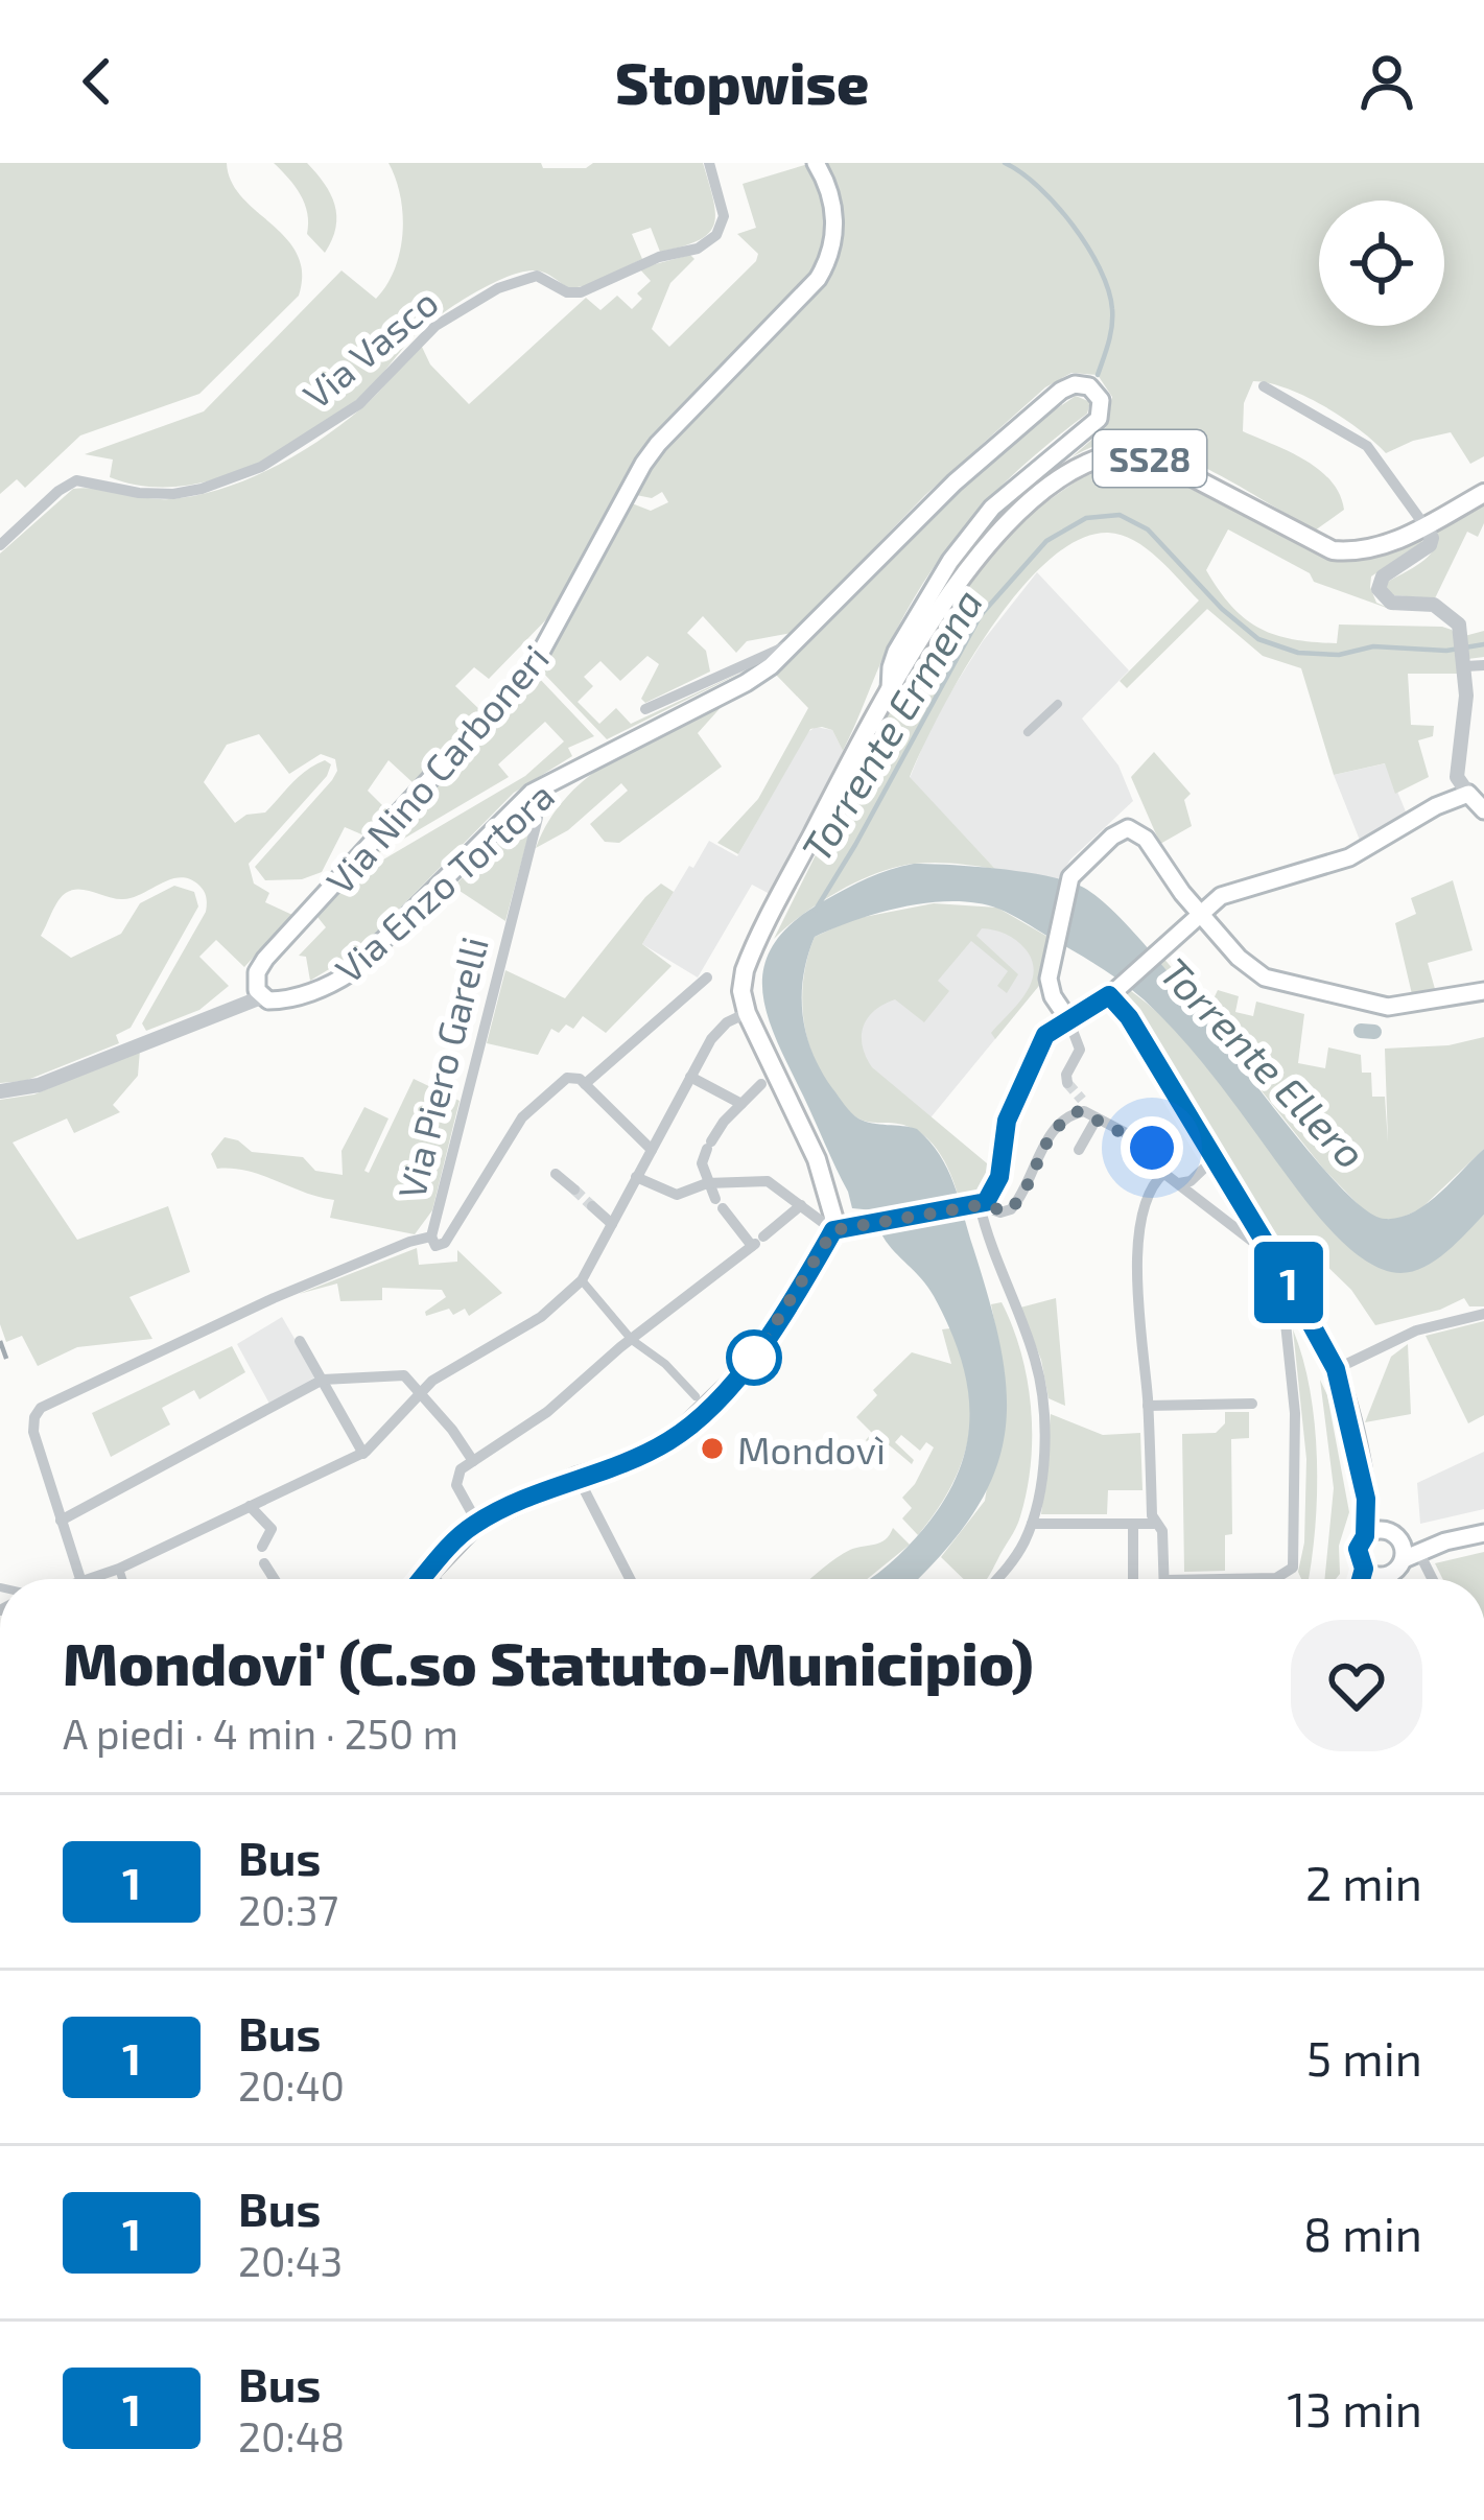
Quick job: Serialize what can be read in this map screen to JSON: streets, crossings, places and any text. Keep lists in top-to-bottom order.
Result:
{
  "streets": {
    "main road": ["SS28", "Via Nino Carboneri", "Via Enzo Tortora"],
    "street": ["Via Vasco", "Via Piero Garelli"]
  },
  "crossings": [
    ["SS28", "Via Enzo Tortora"],
    ["Via Nino Carboneri", "Via Enzo Tortora"],
    ["Via Enzo Tortora", "Via Piero Garelli"]
  ],
  "water": ["Torrente Ermena", "Torrente Ellero"],
  "places": ["Mondovì"],
  "lines": ["bus line 1"],
  "page": {
    "header": "Stopwise",
    "on_map": "1",
    "heading": ["Mondovi' (C.so Statuto-Municipio)", "A piedi · 4 min · 250 m"],
    "list": [
      {
        "mark": "1",
        "name": "Bus",
        "note": "20:37",
        "value": "2 min"
      },
      {
        "mark": "1",
        "name": "Bus",
        "note": "20:40",
        "value": "5 min"
      },
      {
        "mark": "1",
        "name": "Bus",
        "note": "20:43",
        "value": "8 min"
      },
      {
        "mark": "1",
        "name": "Bus",
        "note": "20:48",
        "value": "13 min"
      }
    ]
  }
}
